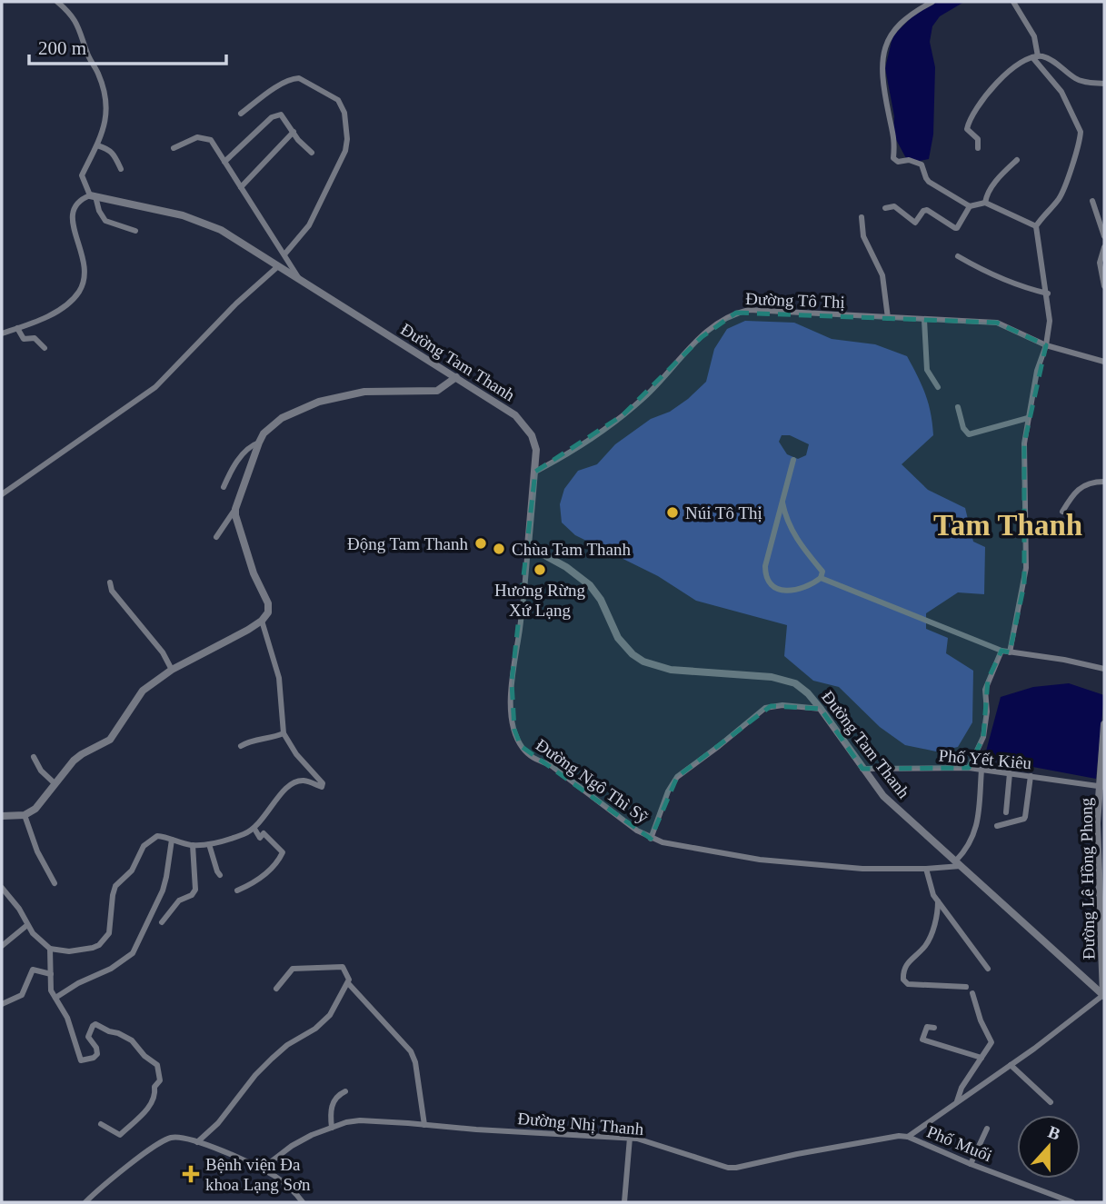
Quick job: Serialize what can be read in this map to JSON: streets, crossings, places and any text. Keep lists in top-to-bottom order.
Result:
{
  "streets": {
    "street": [
      "Đường Tô Thị",
      "Đường Tam Thanh",
      "Phố Yết Kiêu",
      "Đường Ngô Thì Sỹ",
      "Đường Lê Hồng Phong",
      "Đường Nhị Thanh",
      "Phố Muối"
    ]
  },
  "crossings": [
    ["Đường Tô Thị", "Đường Tam Thanh"],
    ["Đường Tam Thanh", "Phố Yết Kiêu"],
    ["Đường Tam Thanh", "Đường Ngô Thì Sỹ"],
    ["Đường Tam Thanh", "Đường Lê Hồng Phong"],
    ["Phố Yết Kiêu", "Đường Lê Hồng Phong"],
    ["Đường Nhị Thanh", "Phố Muối"]
  ],
  "districts": ["Tam Thanh"],
  "places": {
    "other": [
      "Núi Tô Thị",
      "Động Tam Thanh",
      "Chùa Tam Thanh",
      "Hương Rừng Xứ Lạng"
    ],
    "health": ["Bệnh viện Đa khoa Lạng Sơn"]
  },
  "scale_bar": "200 m",
  "north": "top"
}
